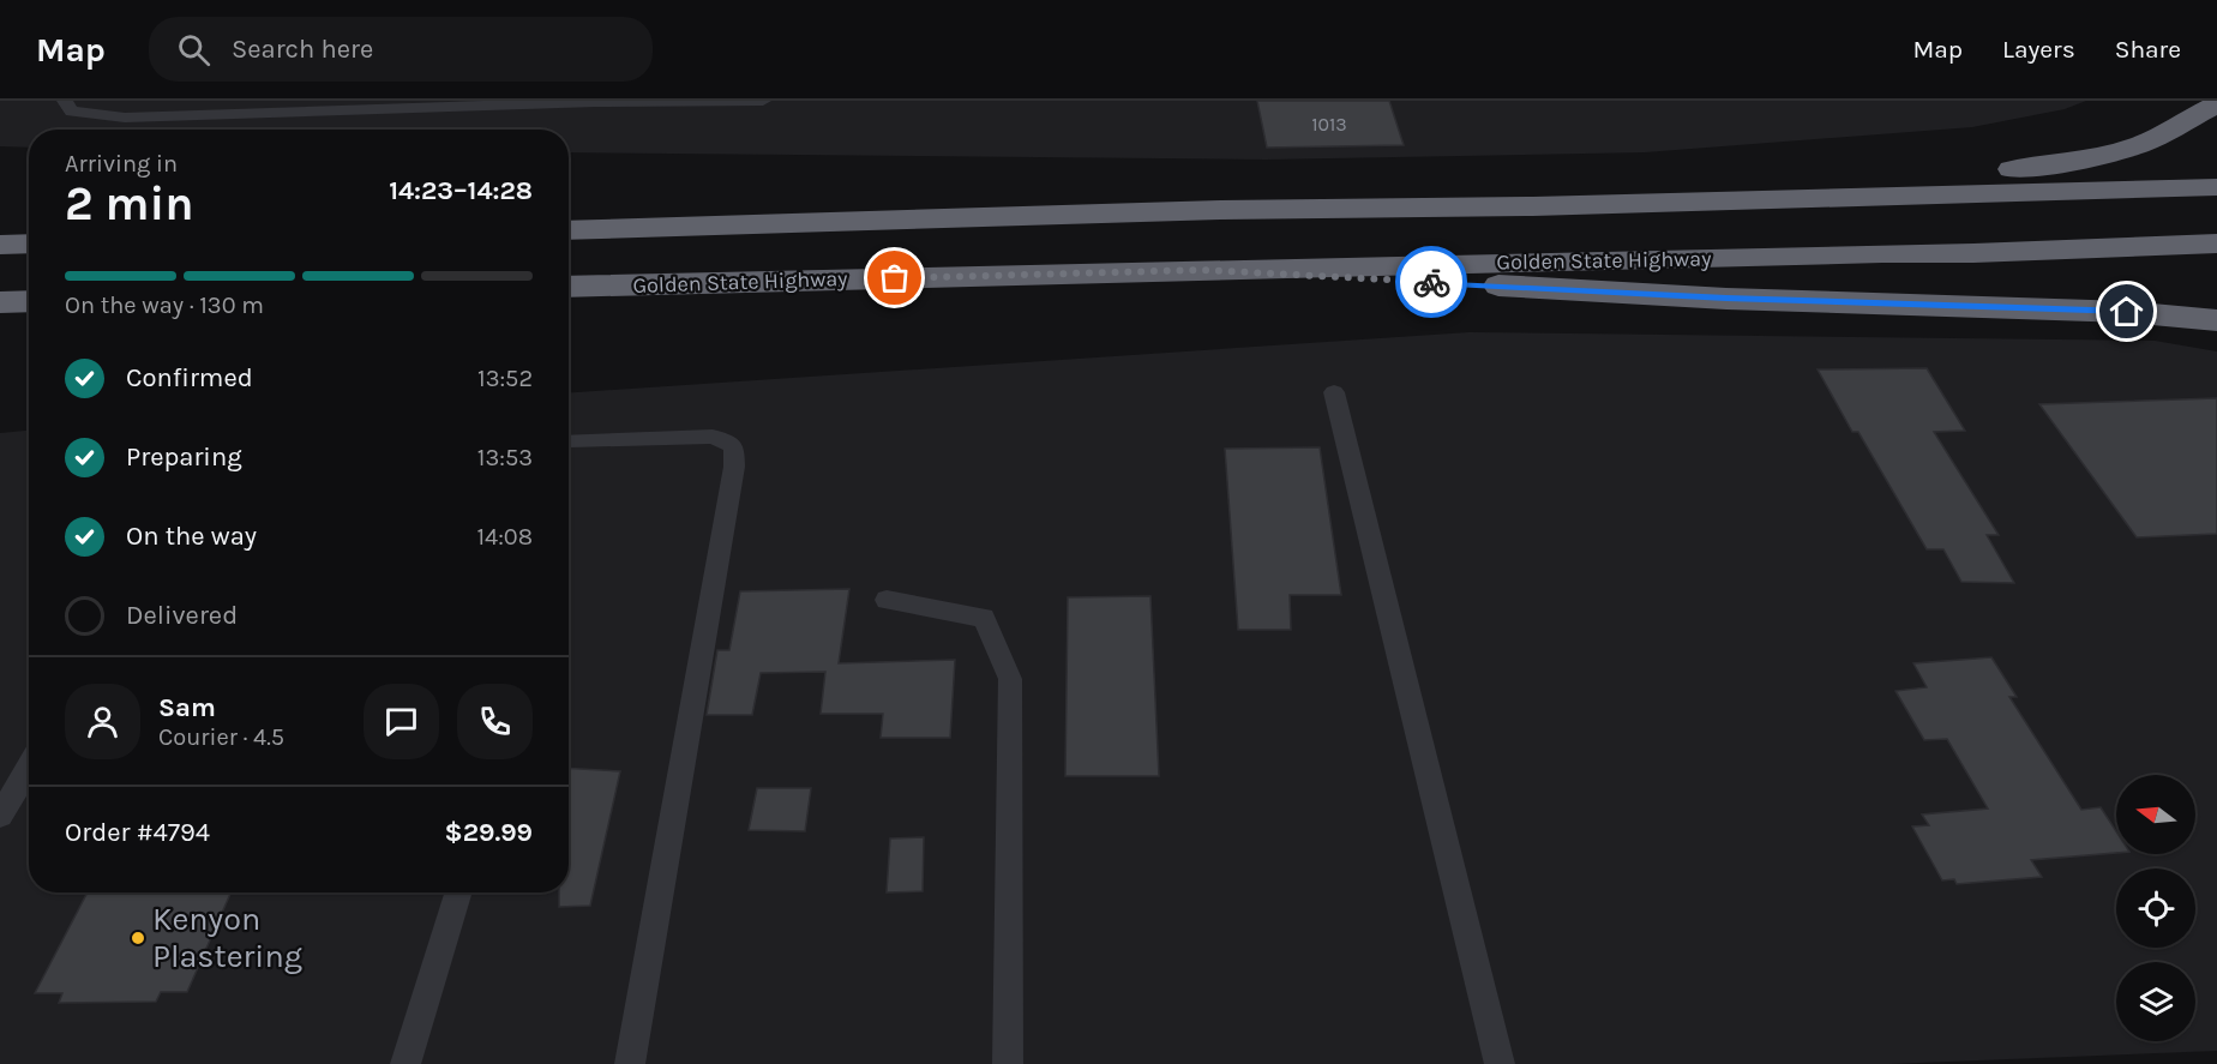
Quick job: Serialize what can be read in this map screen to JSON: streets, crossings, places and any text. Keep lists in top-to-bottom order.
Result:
{
  "streets": {
    "highway": ["Golden State Highway"]
  },
  "places": ["Kenyon Plastering"],
  "house_numbers": ["1013"],
  "north": "left",
  "page": {
    "header": "Map",
    "search": "Search here",
    "nav": ["Map", "Layers", "Share"],
    "heading": ["2 min", "Arriving in", "14:23–14:28"],
    "panel": [
      "Sam",
      "Courier · 4.5",
      "Order #4794",
      "$29.99"
    ],
    "bar": "On the way · 130 m",
    "list": [
      ["Confirmed", "13:52"],
      ["Preparing", "13:53"],
      ["On the way", "14:08"],
      "Delivered"
    ]
  }
}
